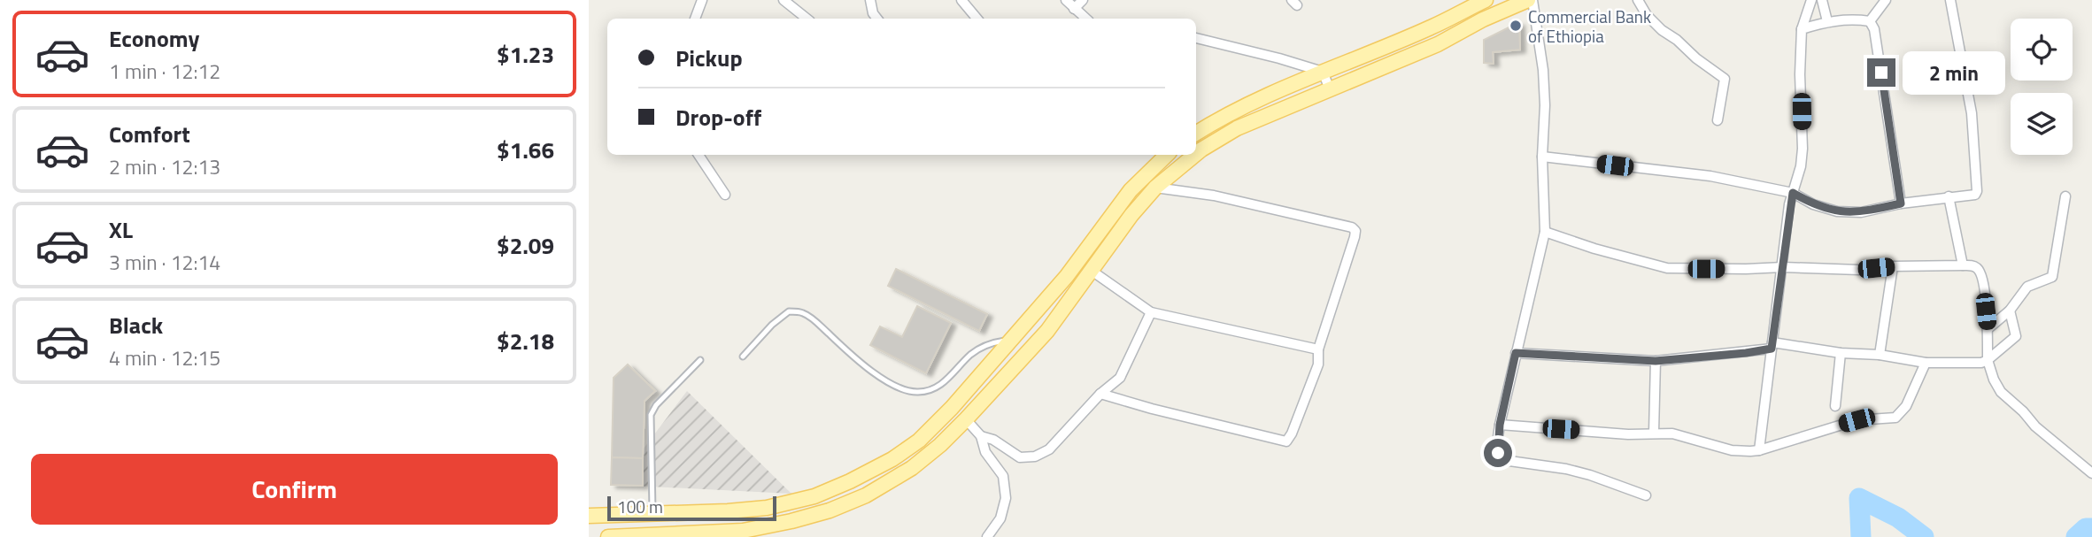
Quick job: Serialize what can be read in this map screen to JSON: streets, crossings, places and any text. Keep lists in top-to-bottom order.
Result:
{
  "places": ["Commercial Bank of Ethiopia"],
  "scale_bar": "100 m",
  "page": {
    "list": [
      {
        "name": "Economy",
        "note": "1 min · 12:12",
        "value": "$1.23"
      },
      {
        "name": "Comfort",
        "note": "2 min · 12:13",
        "value": "$1.66"
      },
      {
        "name": "XL",
        "note": "3 min · 12:14",
        "value": "$2.09"
      },
      {
        "name": "Black",
        "note": "4 min · 12:15",
        "value": "$2.18"
      }
    ],
    "banner": ["Pickup", "Drop-off"],
    "bubble": "2 min",
    "buttons": "Confirm",
    "scale": "100 m"
  }
}
